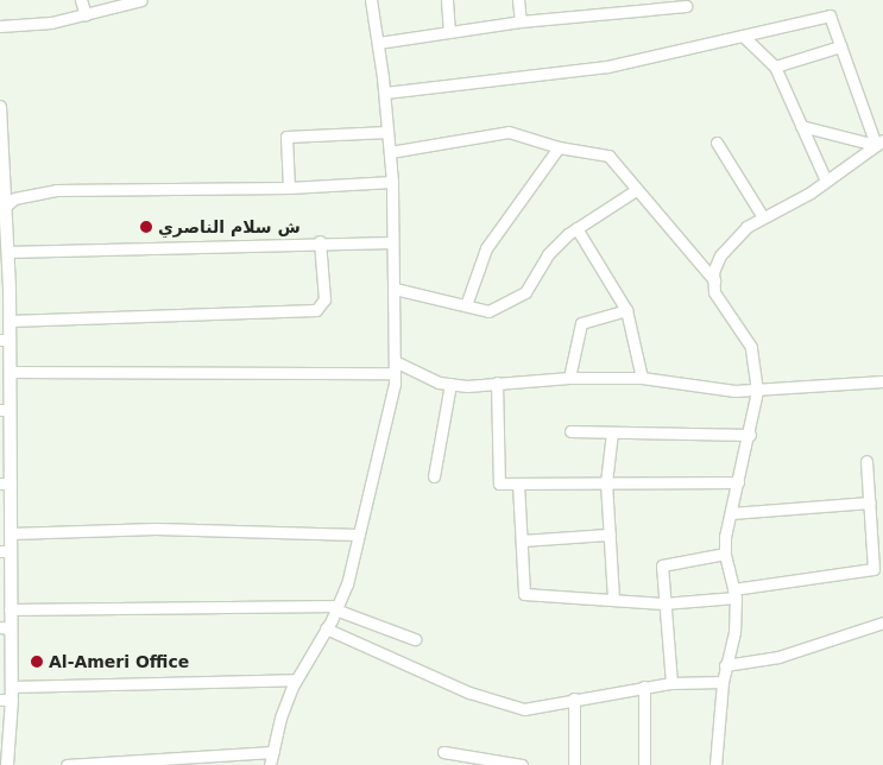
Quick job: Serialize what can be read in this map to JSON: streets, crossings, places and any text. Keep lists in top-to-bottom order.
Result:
{
  "places": ["ش سلام الناصري", "Al-Ameri Office"]
}
